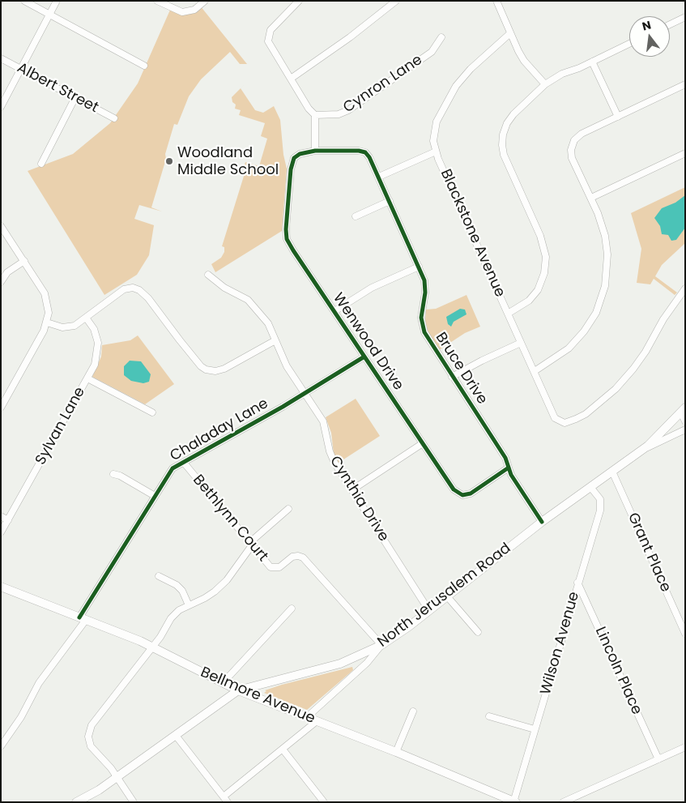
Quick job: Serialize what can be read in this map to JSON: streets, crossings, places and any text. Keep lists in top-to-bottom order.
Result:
{
  "streets": {
    "main road": ["North Jerusalem Road", "Bellmore Avenue"],
    "street": [
      "Cynron Lane",
      "Albert Street",
      "Blackstone Avenue",
      "Wenwood Drive",
      "Bruce Drive",
      "Sylvan Lane",
      "Chaladay Lane",
      "Cynthia Drive",
      "Bethlynn Court",
      "Grant Place",
      "Wilson Avenue",
      "Lincoln Place"
    ]
  },
  "crossings": [
    ["Wenwood Drive", "Bruce Drive"],
    ["Wenwood Drive", "Chaladay Lane"],
    ["Bruce Drive", "North Jerusalem Road"],
    ["Chaladay Lane", "Cynthia Drive"],
    ["Chaladay Lane", "Bethlynn Court"],
    ["Chaladay Lane", "Bellmore Avenue"],
    ["Cynthia Drive", "North Jerusalem Road"],
    ["Bethlynn Court", "North Jerusalem Road"],
    ["Grant Place", "North Jerusalem Road"],
    ["North Jerusalem Road", "Wilson Avenue"],
    ["North Jerusalem Road", "Bellmore Avenue"],
    ["Wilson Avenue", "Lincoln Place"],
    ["Wilson Avenue", "Bellmore Avenue"]
  ],
  "places": ["Woodland Middle School"],
  "north": "top"
}
